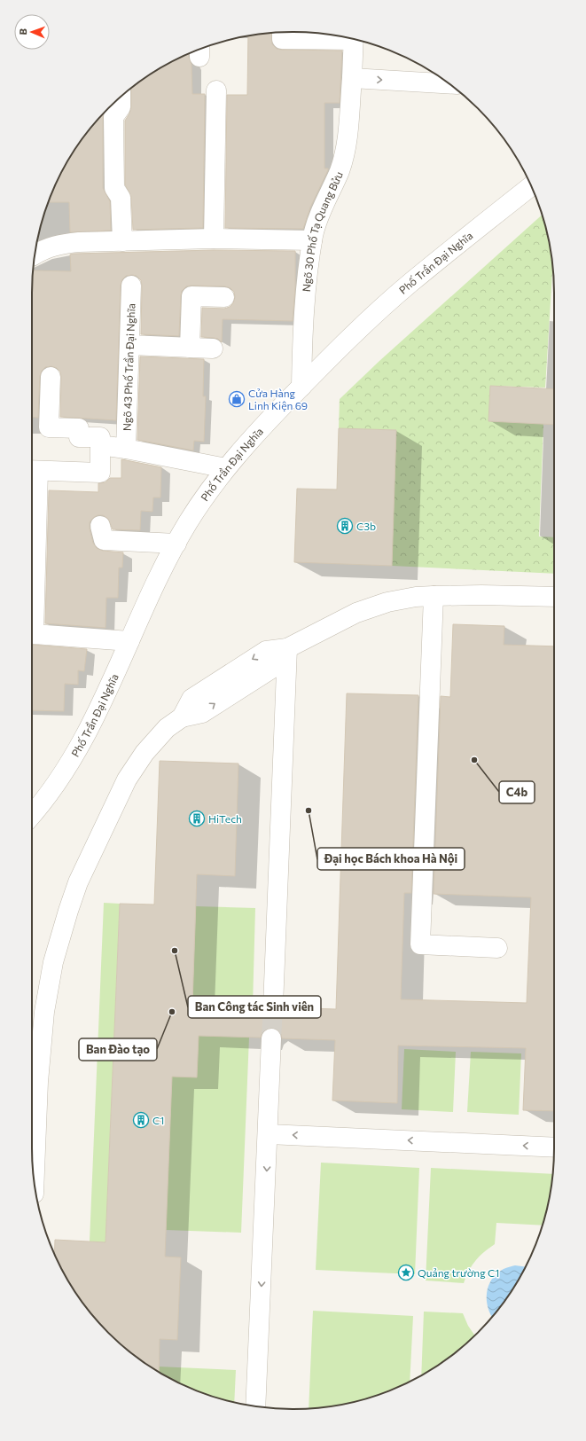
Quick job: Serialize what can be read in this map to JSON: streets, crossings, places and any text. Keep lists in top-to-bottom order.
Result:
{
  "streets": {
    "street": ["Ngõ 30 Phố Tạ Quang Bửu", "Phố Trần Đại Nghĩa", "Ngõ 43 Phố Trần Đại Nghĩa"]
  },
  "crossings": [
    ["Ngõ 30 Phố Tạ Quang Bửu", "Phố Trần Đại Nghĩa"]
  ],
  "places": {
    "shop": ["Cửa Hàng Linh Kiện 69"],
    "building": ["C3b", "HiTech", "C1"],
    "other": [
      "C4b",
      "Đại học Bách khoa Hà Nội",
      "Ban Công tác Sinh viên",
      "Ban Đào tạo"
    ],
    "place": ["Quảng trường C1"]
  },
  "north": "left"
}
